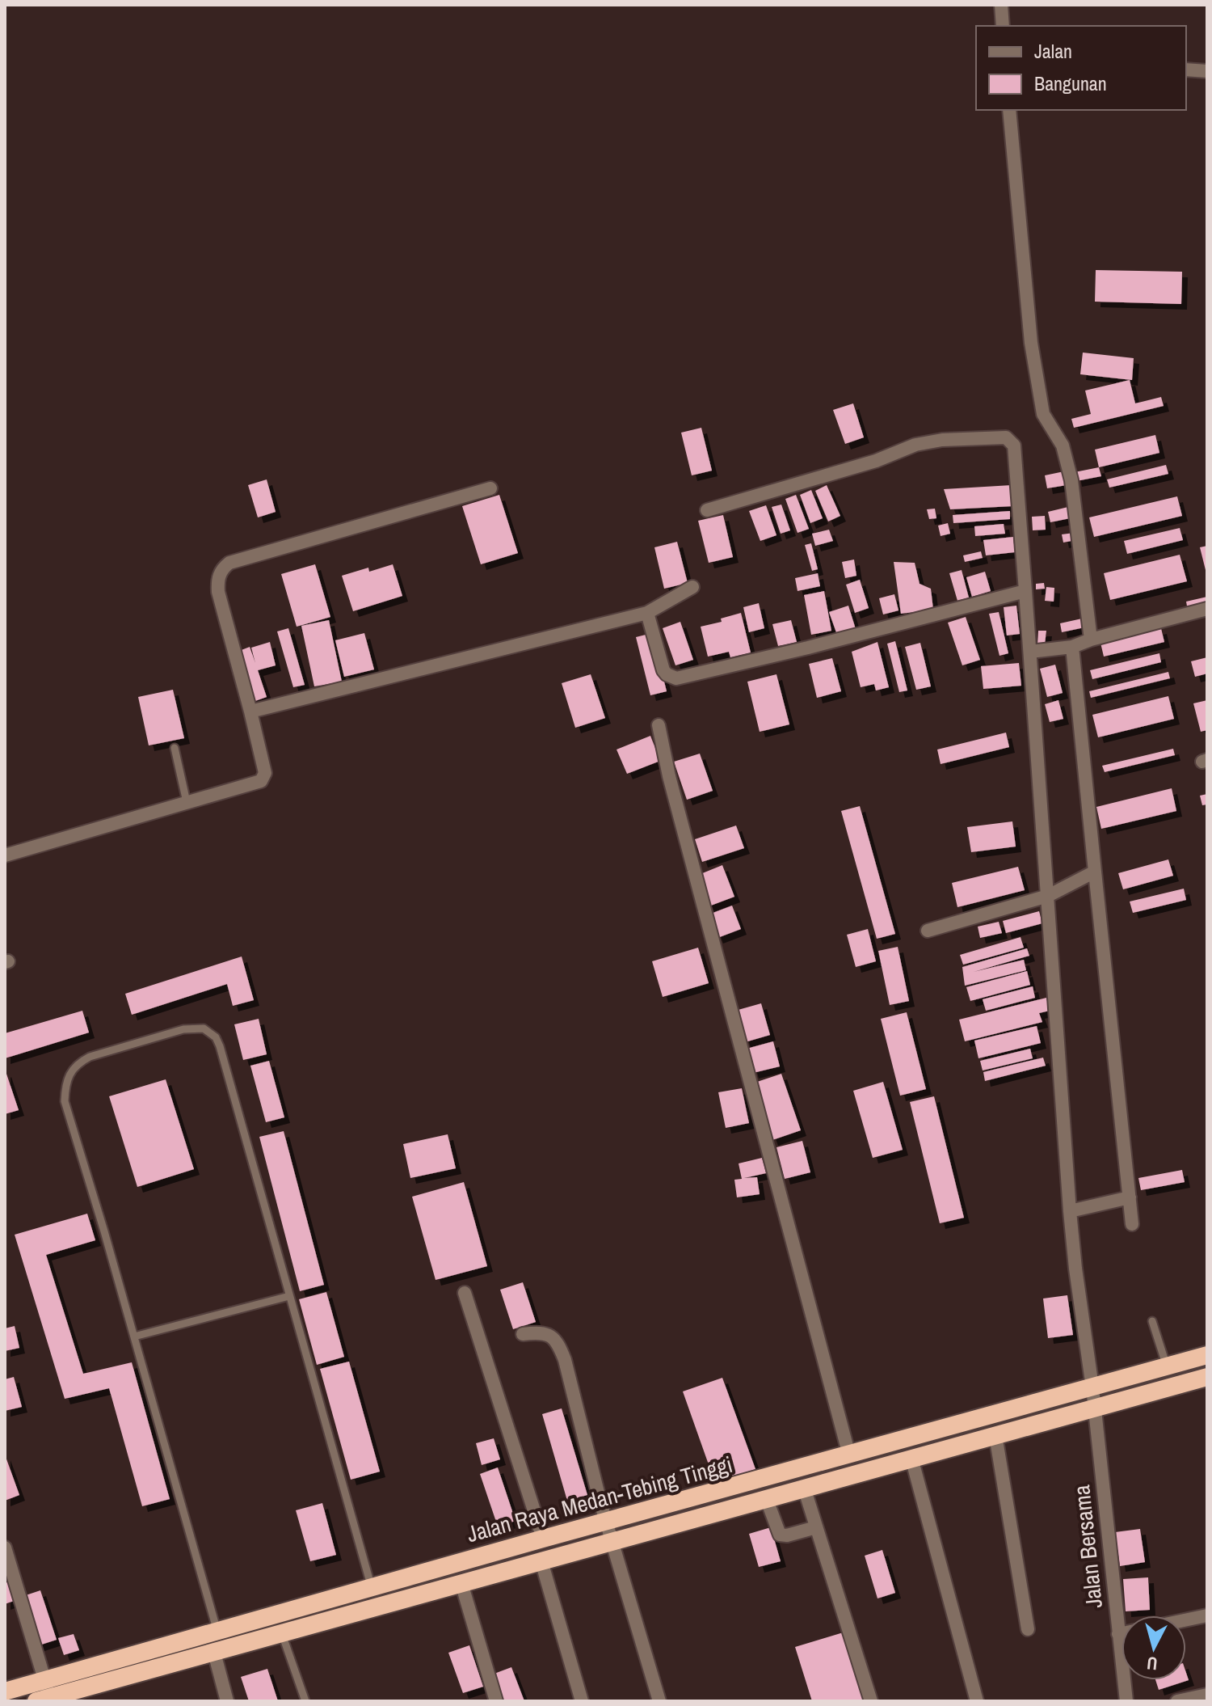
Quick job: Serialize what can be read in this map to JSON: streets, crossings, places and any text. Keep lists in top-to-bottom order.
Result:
{
  "streets": {
    "highway": ["Jalan Raya Medan-Tebing Tinggi"],
    "street": ["Jalan Bersama"]
  },
  "crossings": [
    ["Jalan Raya Medan-Tebing Tinggi", "Jalan Bersama"]
  ],
  "legend": ["Jalan", "Bangunan"],
  "north": "bottom"
}
